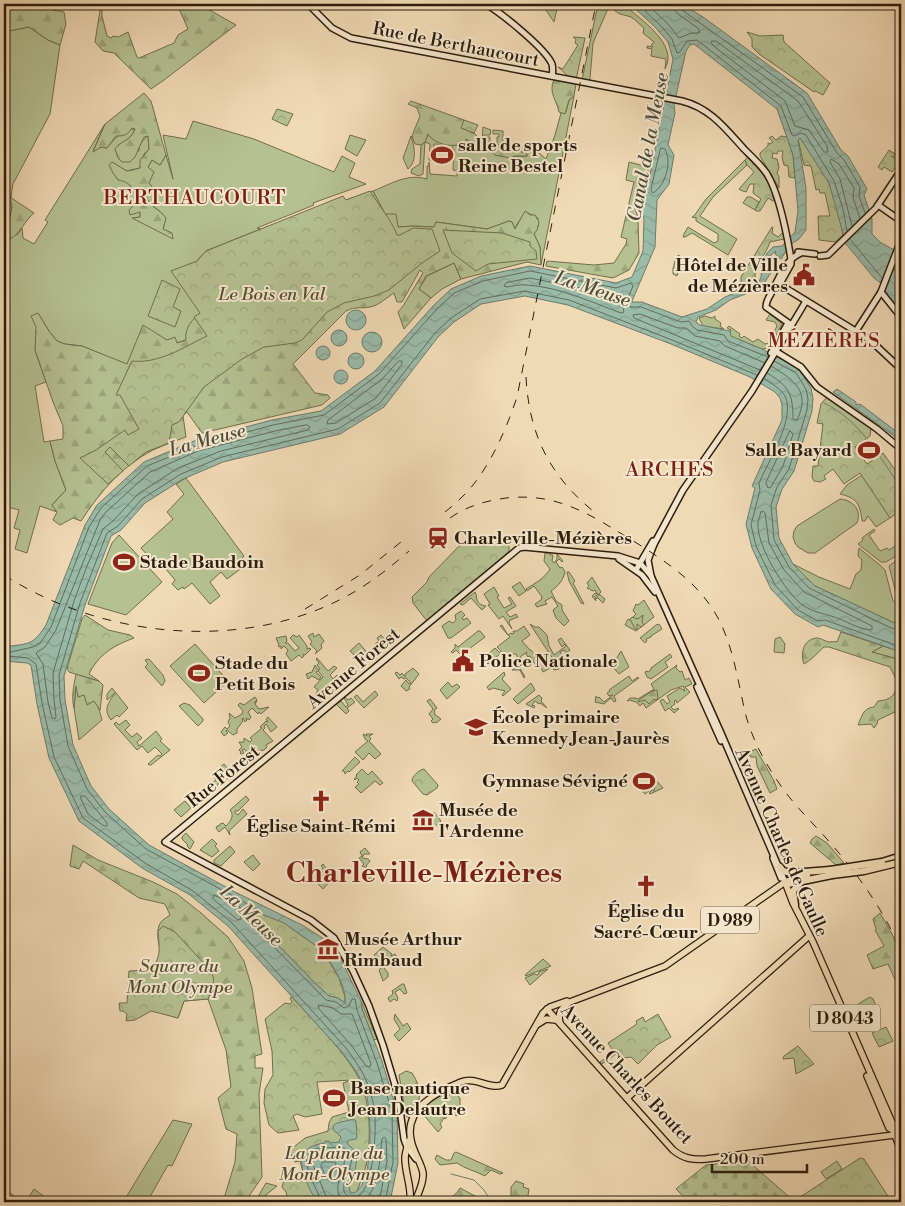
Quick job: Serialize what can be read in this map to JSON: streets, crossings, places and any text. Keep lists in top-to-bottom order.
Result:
{
  "streets": {
    "main road": [
      "Rue de Berthaucourt",
      "Avenue Forest",
      "Rue Forest",
      "Avenue Charles de Gaulle",
      "D 989",
      "D 8043",
      "Avenue Charles Boutet"
    ]
  },
  "crossings": [
    ["Avenue Forest", "Rue Forest"],
    ["Avenue Charles de Gaulle", "D 989"],
    ["Avenue Charles de Gaulle", "Avenue Charles Boutet"]
  ],
  "districts": [
    "BERTHAUCOURT",
    "MÉZIÈRES",
    "ARCHES",
    "Charleville-Mézières"
  ],
  "water": ["Canal de la Meuse", "La Meuse"],
  "parks": ["Le Bois en Val", "Square du Mont Olympe", "La plaine du Mont-Olympe"],
  "places": {
    "sports": [
      "salle de sports Reine Bestel",
      "Salle Bayard",
      "Stade Baudoin",
      "Stade du Petit Bois",
      "Gymnase Sévigné",
      "Base nautique Jean Delautre"
    ],
    "public building": ["Hôtel de Ville de Mézières", "Police Nationale"],
    "station": ["Charleville-Mézières"],
    "school or university": ["École primaire Kennedy Jean-Jaurès"],
    "church": ["Église Saint-Rémi", "Église du Sacré-Cœur"],
    "museum": ["Musée de l'Ardenne", "Musée Arthur Rimbaud"]
  },
  "scale_bar": "200 m"
}
